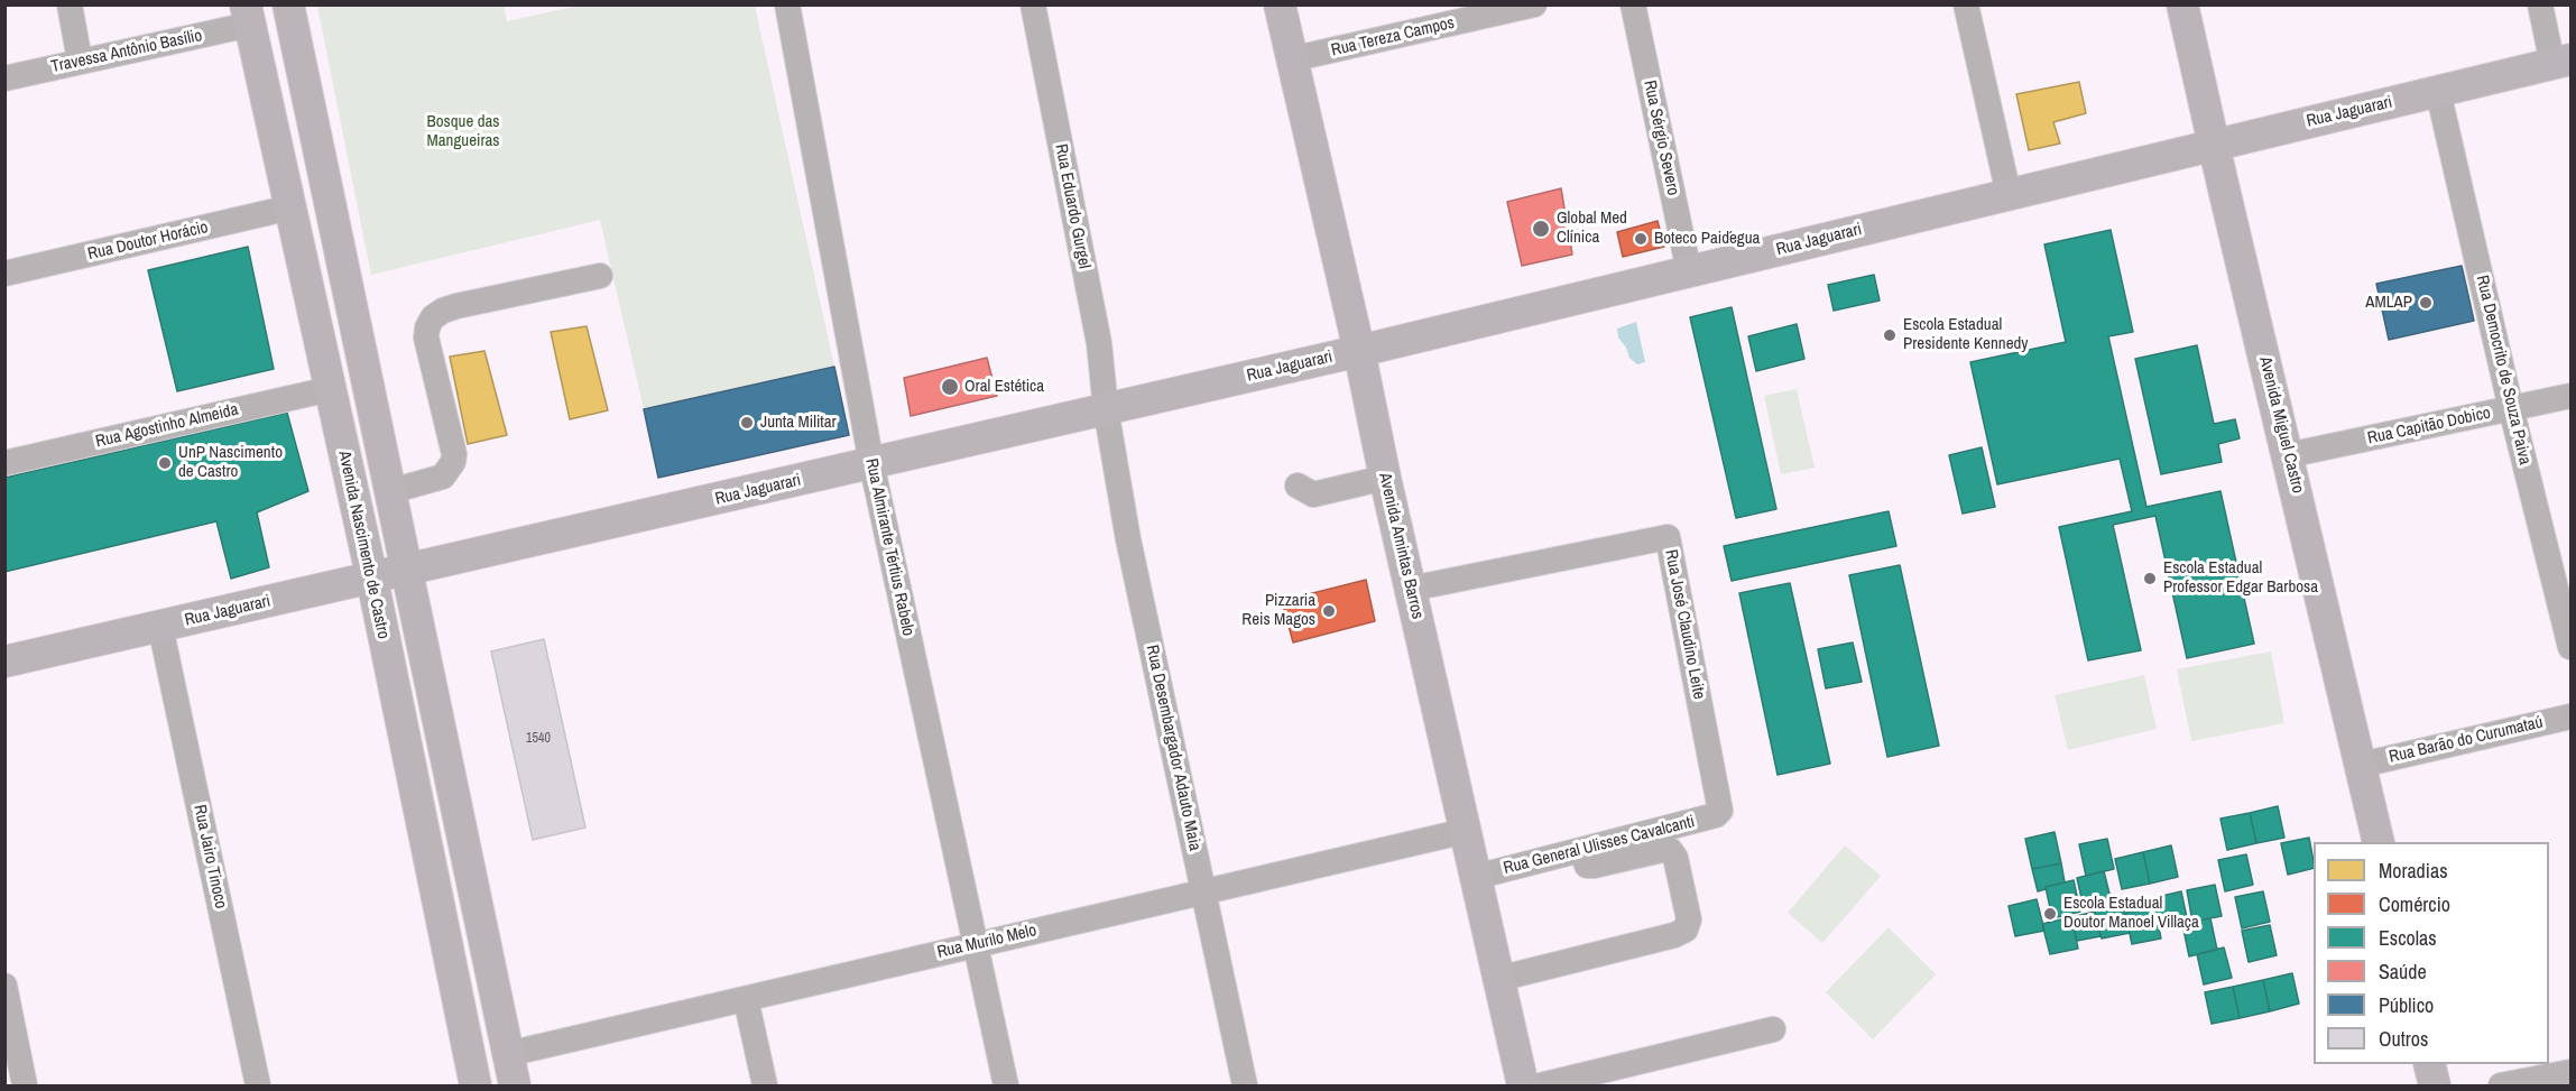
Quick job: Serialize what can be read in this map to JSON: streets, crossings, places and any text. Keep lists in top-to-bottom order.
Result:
{
  "streets": {
    "main road": [
      "Rua Jaguarari",
      "Avenida Miguel Castro",
      "Avenida Nascimento de Castro",
      "Avenida Amintas Barros"
    ],
    "street": [
      "Rua Tereza Campos",
      "Travessa Antônio Basílio",
      "Rua Sérgio Severo",
      "Rua Eduardo Gurgel",
      "Rua Doutor Horácio",
      "Rua Democrito de Souza Paiva",
      "Rua Agostinho Almeida",
      "Rua Capitão Dobico",
      "Rua Almirante Tértius Rabelo",
      "Rua José Claudino Leite",
      "Rua Barão do Curumataú",
      "Rua Desembargador Adauto Maia",
      "Rua General Ulisses Cavalcanti",
      "Rua Jairo Tinoco",
      "Rua Murilo Melo"
    ]
  },
  "crossings": [
    ["Rua Tereza Campos", "Avenida Amintas Barros"],
    ["Travessa Antônio Basílio", "Avenida Nascimento de Castro"],
    ["Rua Jaguarari", "Rua Sérgio Severo"],
    ["Rua Jaguarari", "Rua Eduardo Gurgel"],
    ["Rua Jaguarari", "Rua Democrito de Souza Paiva"],
    ["Rua Jaguarari", "Avenida Miguel Castro"],
    ["Rua Jaguarari", "Avenida Nascimento de Castro"],
    ["Rua Jaguarari", "Avenida Amintas Barros"],
    ["Rua Jaguarari", "Rua Almirante Tértius Rabelo"],
    ["Rua Jaguarari", "Rua Desembargador Adauto Maia"],
    ["Rua Jaguarari", "Rua Jairo Tinoco"],
    ["Rua Eduardo Gurgel", "Rua Desembargador Adauto Maia"],
    ["Rua Doutor Horácio", "Avenida Nascimento de Castro"],
    ["Rua Democrito de Souza Paiva", "Rua Capitão Dobico"],
    ["Avenida Miguel Castro", "Rua Capitão Dobico"],
    ["Avenida Miguel Castro", "Rua Barão do Curumataú"],
    ["Rua Agostinho Almeida", "Avenida Nascimento de Castro"],
    ["Avenida Amintas Barros", "Rua José Claudino Leite"],
    ["Avenida Amintas Barros", "Rua General Ulisses Cavalcanti"],
    ["Avenida Amintas Barros", "Rua Murilo Melo"],
    ["Rua Almirante Tértius Rabelo", "Rua Murilo Melo"],
    ["Rua José Claudino Leite", "Rua General Ulisses Cavalcanti"],
    ["Rua Desembargador Adauto Maia", "Rua Murilo Melo"]
  ],
  "parks": ["Bosque das Mangueiras"],
  "places": [
    "Global Med Clínica",
    "Boteco Paid´egua",
    "AMLAP",
    "Escola Estadual Presidente Kennedy",
    "Oral Estética",
    "Junta Militar",
    "UnP Nascimento de Castro",
    "Escola Estadual Professor Edgar Barbosa",
    "Pizzaria Reis Magos",
    "Escola Estadual Doutor Manoel Villaça"
  ],
  "house_numbers": ["1540"],
  "legend": [
    "Moradias",
    "Comércio",
    "Escolas",
    "Saúde",
    "Público",
    "Outros"
  ]
}
